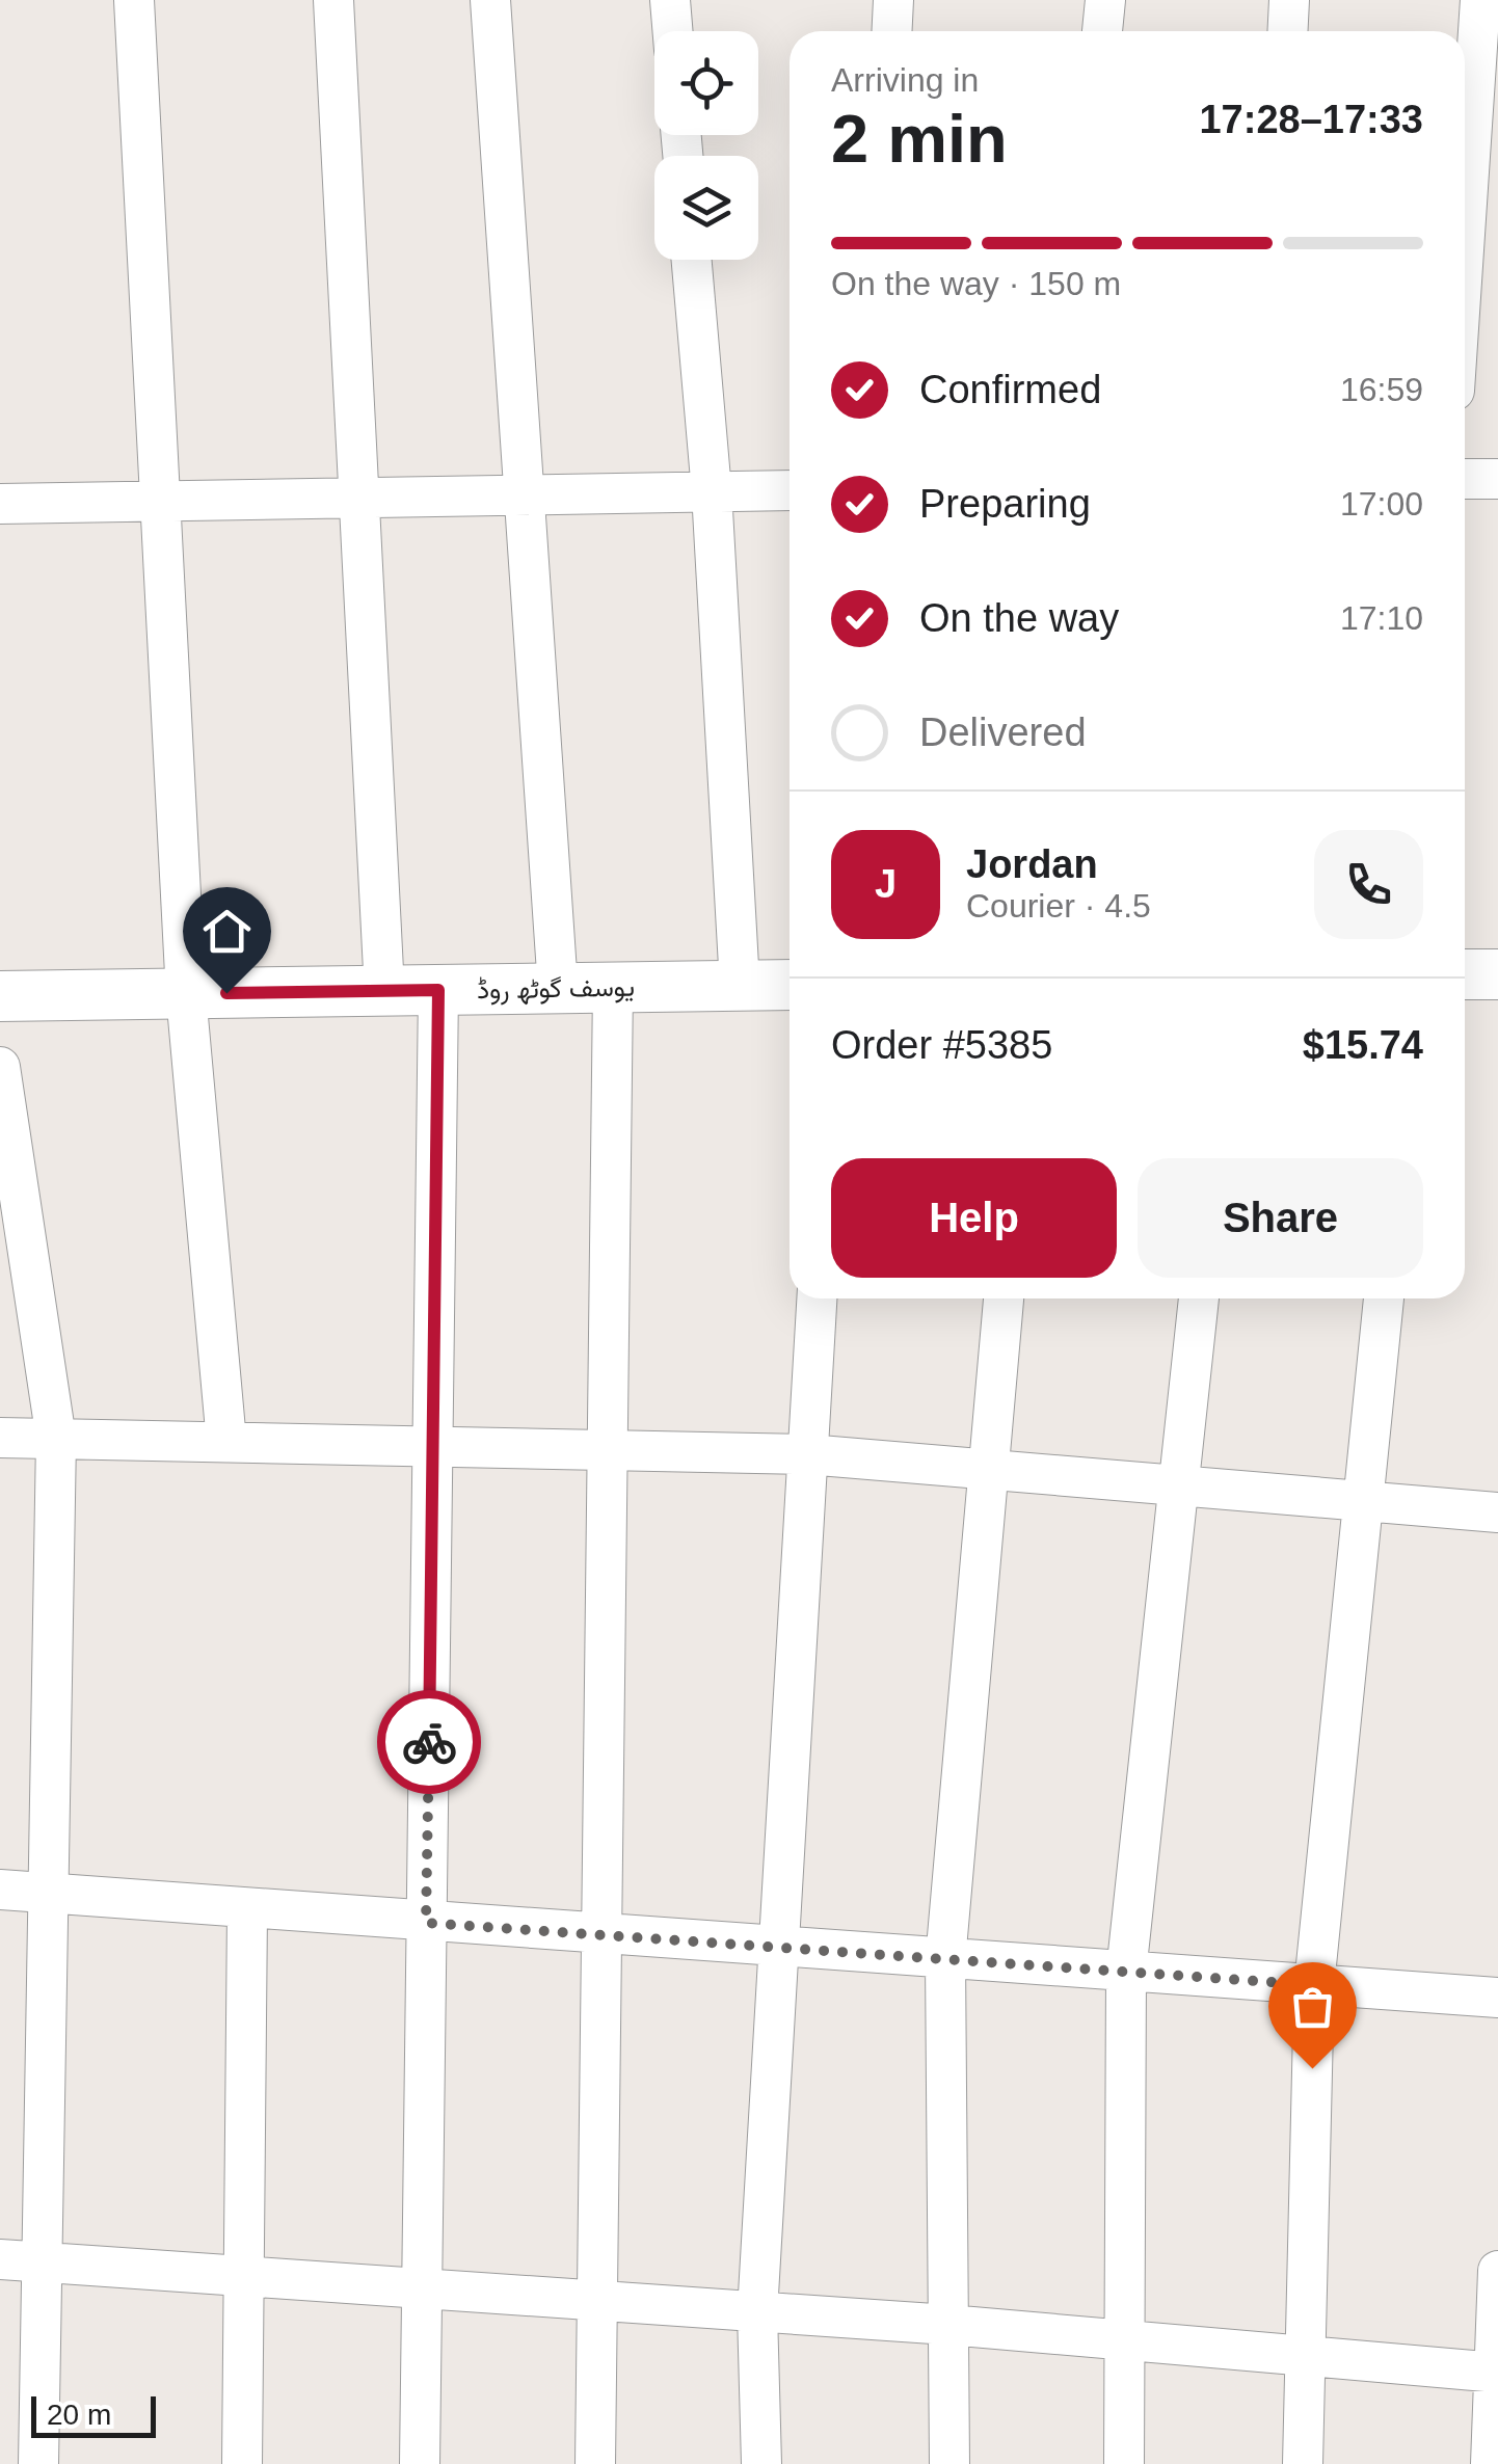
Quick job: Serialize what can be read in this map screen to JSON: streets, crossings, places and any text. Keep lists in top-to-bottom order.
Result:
{
  "streets": {
    "street": ["یوسف گوٹھ روڈ"]
  },
  "scale_bar": "20 m",
  "page": {
    "heading": ["2 min", "Arriving in", "17:28–17:33"],
    "panel": [
      "Jordan",
      "Courier · 4.5",
      "Order #5385",
      "$15.74"
    ],
    "bar": "On the way · 150 m",
    "list": [
      ["Confirmed", "16:59"],
      ["Preparing", "17:00"],
      ["On the way", "17:10"],
      "Delivered"
    ],
    "round": "J",
    "buttons": ["Help", "Share"],
    "scale": "20 m"
  }
}
